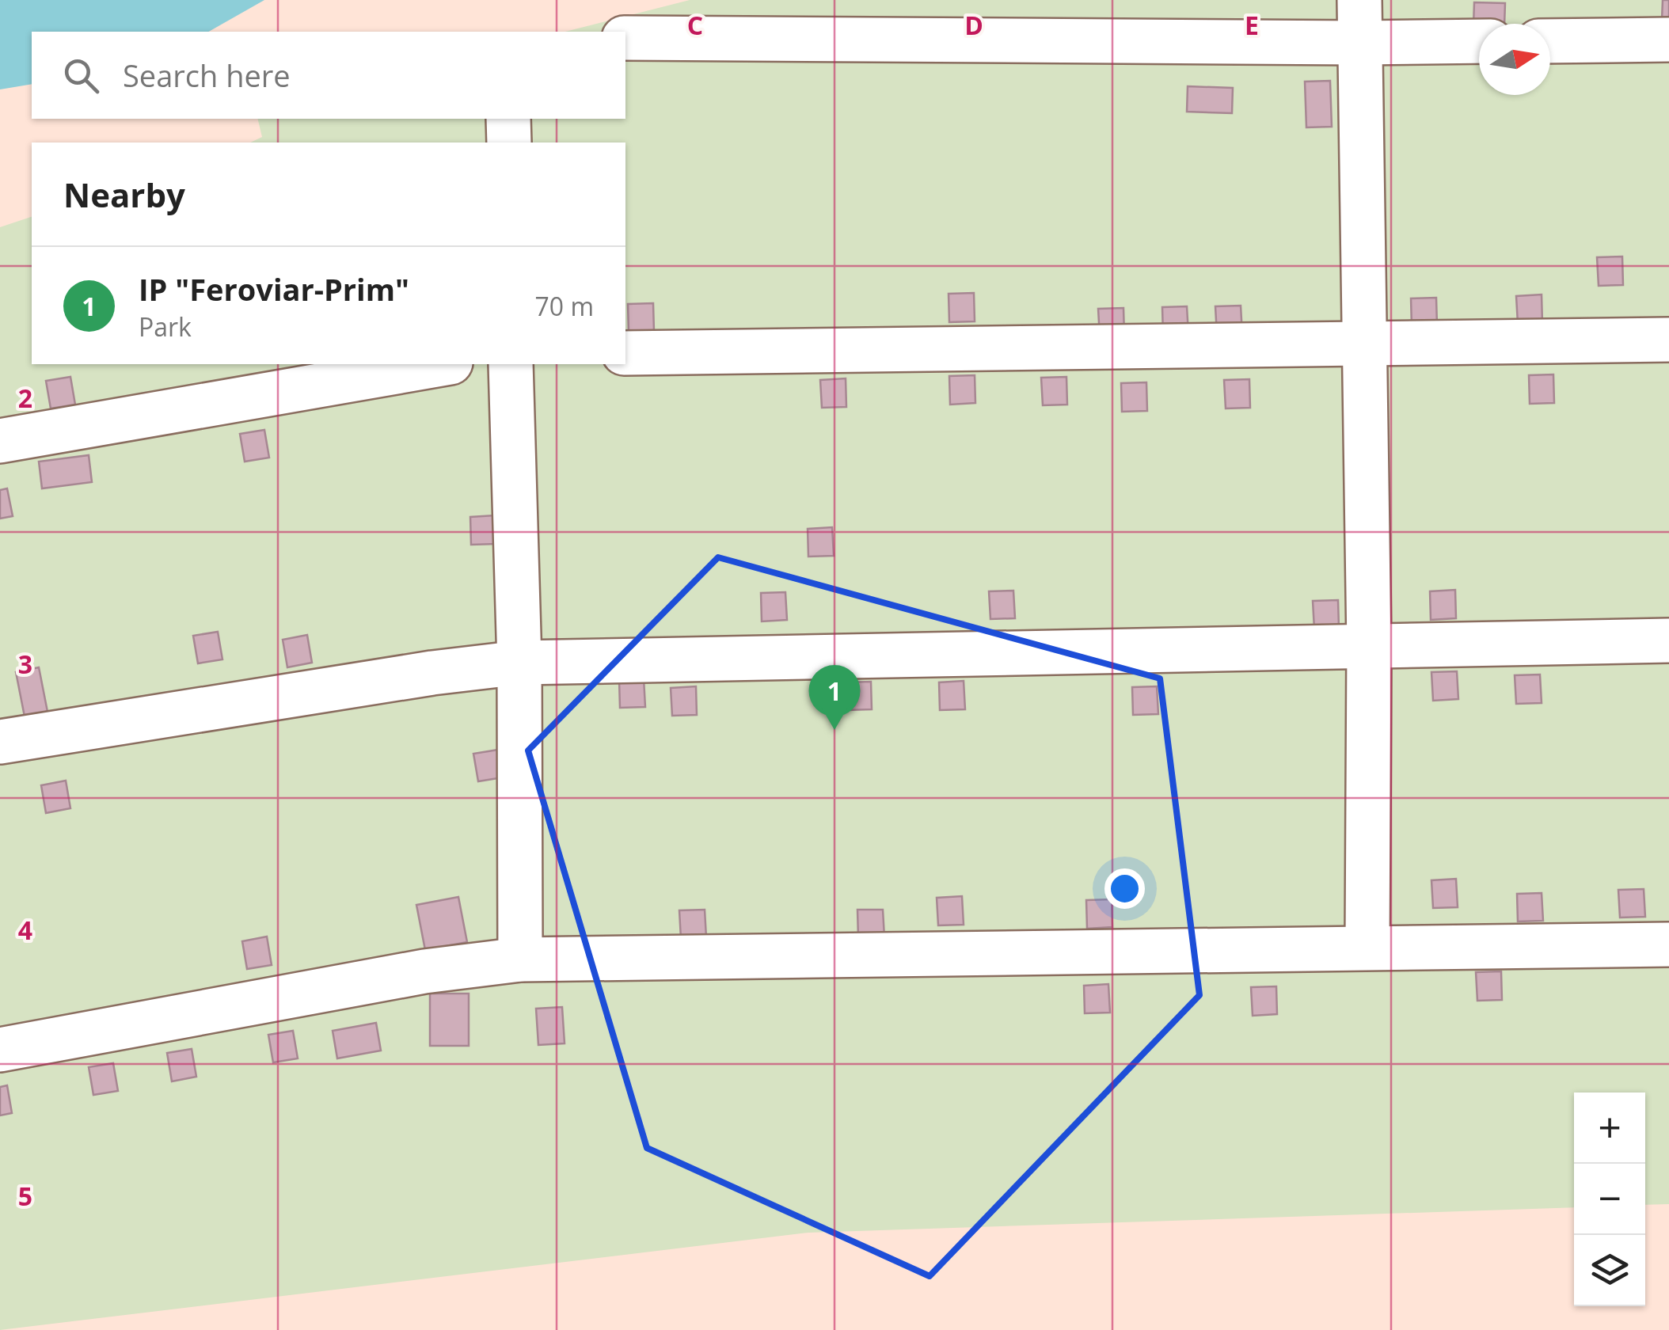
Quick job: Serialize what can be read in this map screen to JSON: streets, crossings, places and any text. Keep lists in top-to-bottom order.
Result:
{
  "north": "right",
  "page": {
    "search": "Search here",
    "heading": "Nearby",
    "list": [
      {
        "mark": "1",
        "name": "IP \"Feroviar-Prim\"",
        "note": "Park",
        "value": "70 m"
      }
    ],
    "pins": "1",
    "map_buttons": ["+", "−"]
  },
  "grid": {
    "columns": ["C", "D", "E"],
    "rows": [
      "2",
      "3",
      "4",
      "5"
    ]
  }
}
